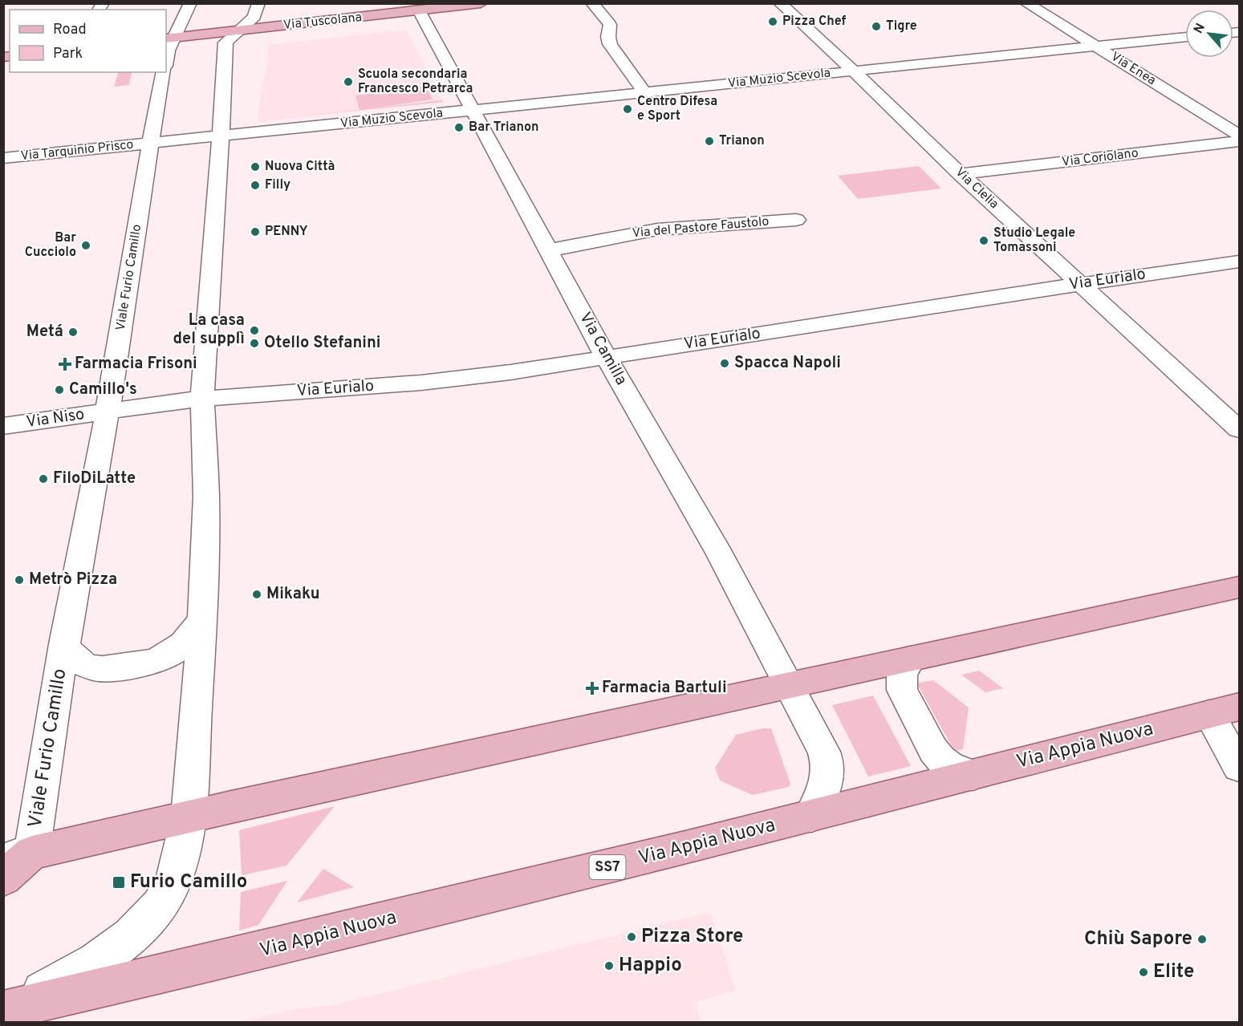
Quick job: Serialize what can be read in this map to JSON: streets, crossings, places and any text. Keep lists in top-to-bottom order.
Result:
{
  "streets": {
    "main road": ["Via Tuscolana", "Via Appia Nuova", "SS7"],
    "street": [
      "Via Enea",
      "Via Muzio Scevola",
      "Via Tarquinio Prisco",
      "Via Coriolano",
      "Via Clelia",
      "Via del Pastore Faustolo",
      "Viale Furio Camillo",
      "Via Eurialo",
      "Via Camilla",
      "Via Niso"
    ]
  },
  "crossings": [
    ["Via Tuscolana", "Via Camilla"],
    ["Via Enea", "Via Muzio Scevola"],
    ["Via Muzio Scevola", "Via Clelia"],
    ["Via Muzio Scevola", "Via Camilla"],
    ["Via Tarquinio Prisco", "Viale Furio Camillo"],
    ["Via Coriolano", "Via Clelia"],
    ["Via Clelia", "Via Eurialo"],
    ["Via del Pastore Faustolo", "Via Camilla"],
    ["Viale Furio Camillo", "Via Niso"],
    ["Via Eurialo", "Via Camilla"],
    ["Via Camilla", "Via Appia Nuova"]
  ],
  "places": {
    "other": [
      "Pizza Chef",
      "Tigre",
      "Scuola secondaria Francesco Petrarca",
      "Centro Difesa e Sport",
      "Bar Trianon",
      "Trianon",
      "Nuova Città",
      "Filly",
      "PENNY",
      "Studio Legale Tomassoni",
      "Bar Cucciolo",
      "La casa del supplì",
      "Metá",
      "Otello Stefanini",
      "Spacca Napoli",
      "Camillo's",
      "FiloDiLatte",
      "Metrò Pizza",
      "Mikaku",
      "Pizza Store",
      "Chiù Sapore",
      "Happio",
      "Elite"
    ],
    "health": ["Farmacia Frisoni", "Farmacia Bartuli"],
    "transit": ["Furio Camillo"]
  },
  "legend": ["Road", "Park"],
  "north": "top left"
}
